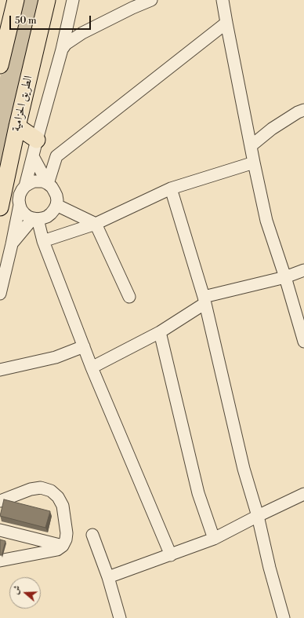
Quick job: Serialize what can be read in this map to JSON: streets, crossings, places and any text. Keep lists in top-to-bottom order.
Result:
{
  "streets": {
    "highway": ["الطريق الحزامية"]
  },
  "scale_bar": "50 m",
  "north": "left"
}
